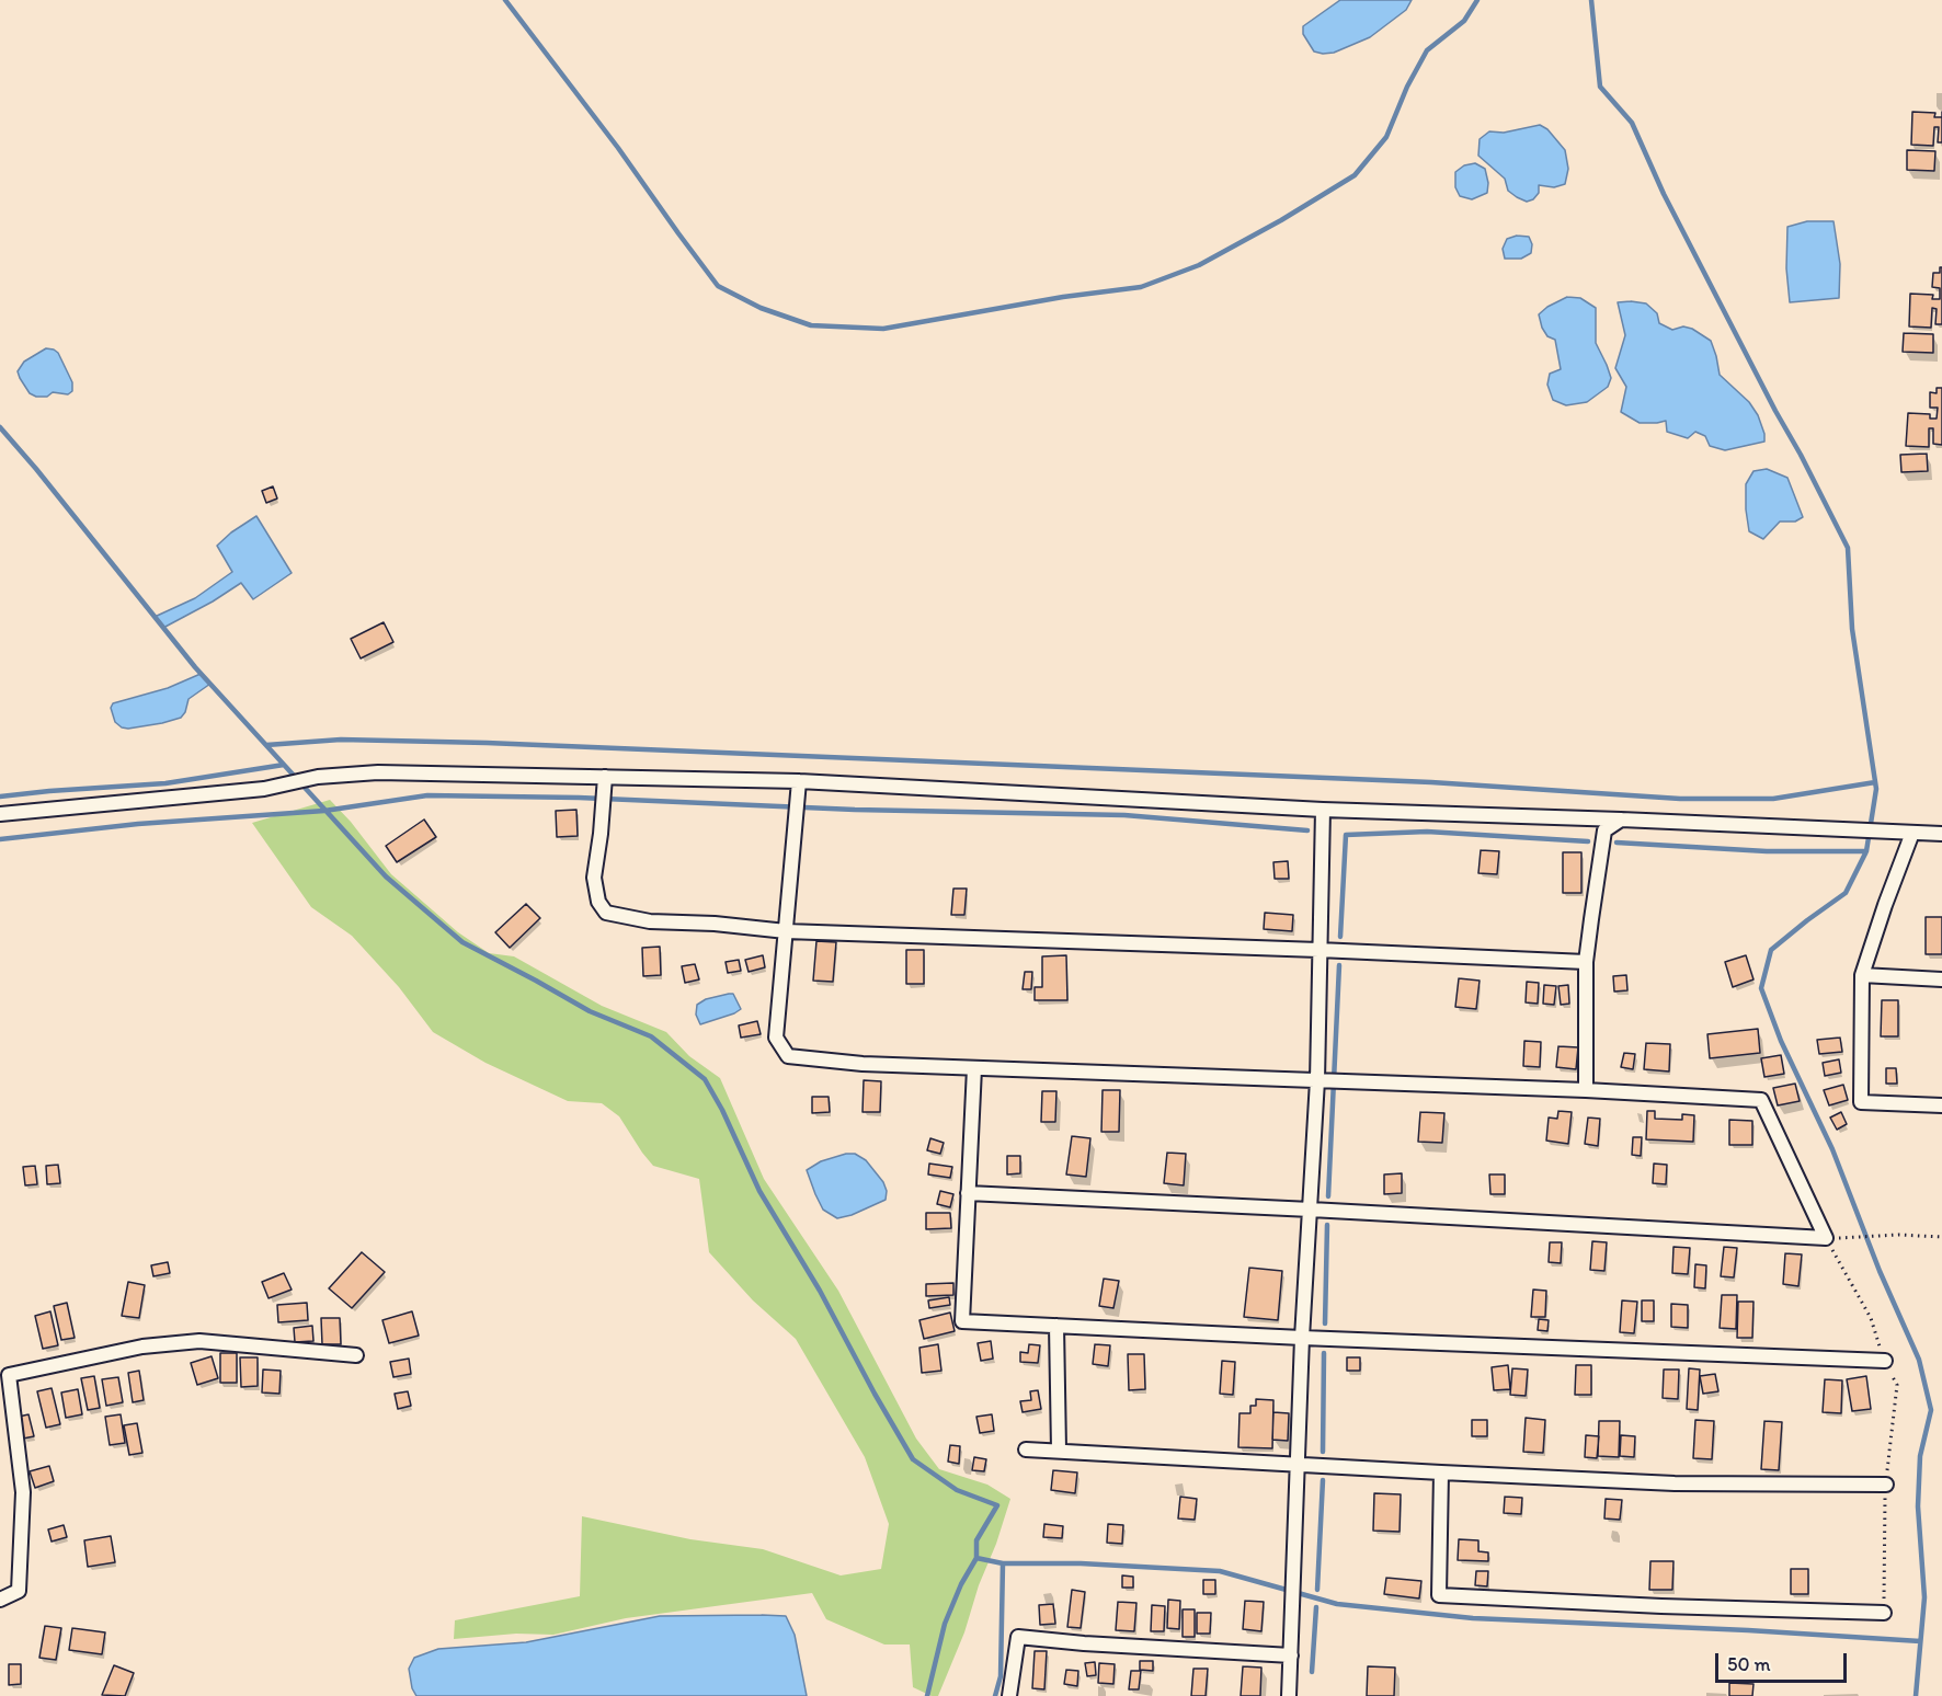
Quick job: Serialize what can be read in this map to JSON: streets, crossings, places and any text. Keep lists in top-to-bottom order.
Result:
{
  "scale_bar": "50 m"
}
